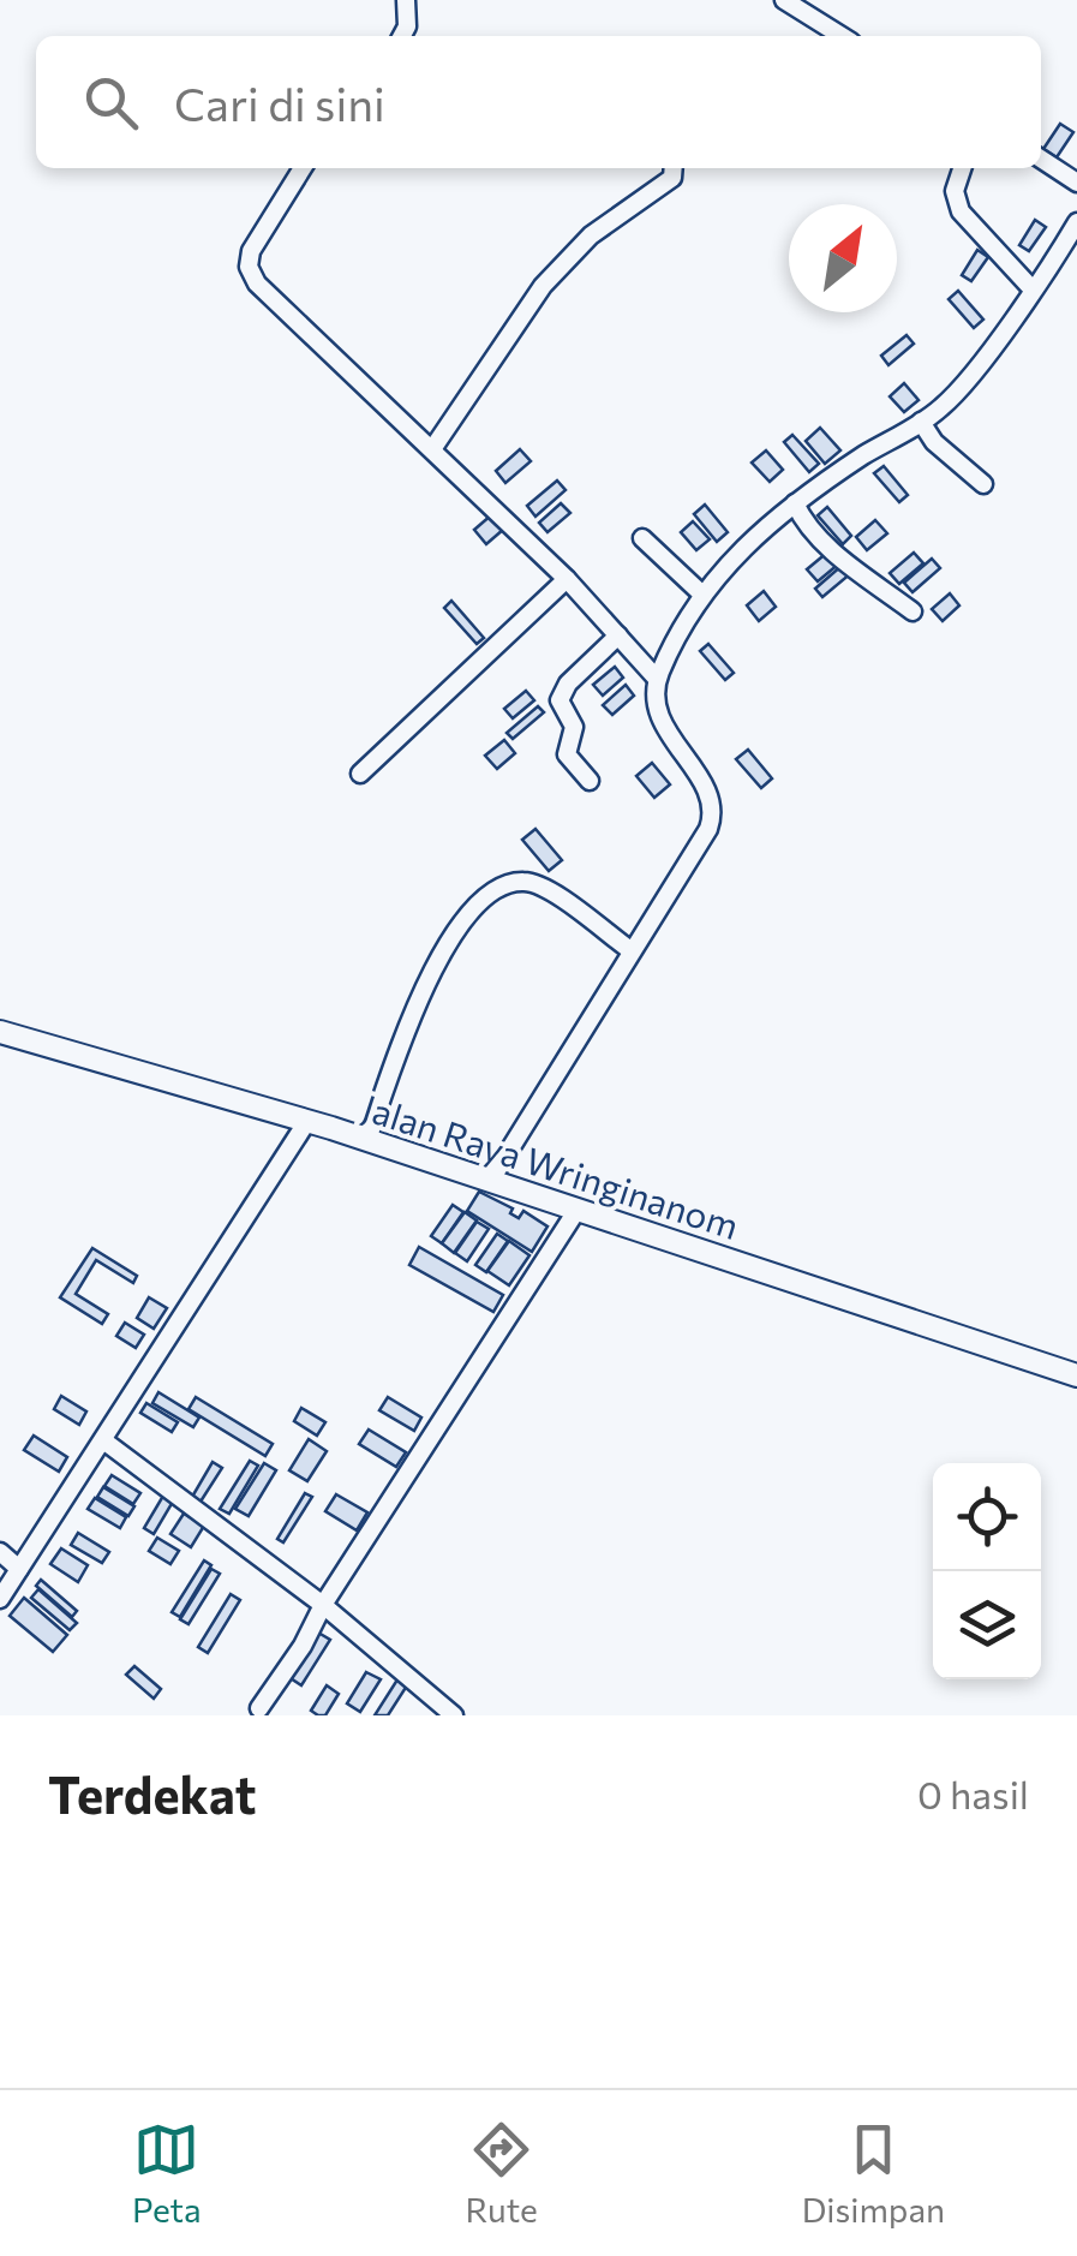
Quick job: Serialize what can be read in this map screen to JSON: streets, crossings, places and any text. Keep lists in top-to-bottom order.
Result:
{
  "streets": {
    "main road": ["Jalan Raya Wringinanom"]
  },
  "north": "top right",
  "page": {
    "search": "Cari di sini",
    "heading": ["Terdekat", "0 hasil"],
    "nav": ["Peta", "Rute", "Disimpan"]
  }
}
